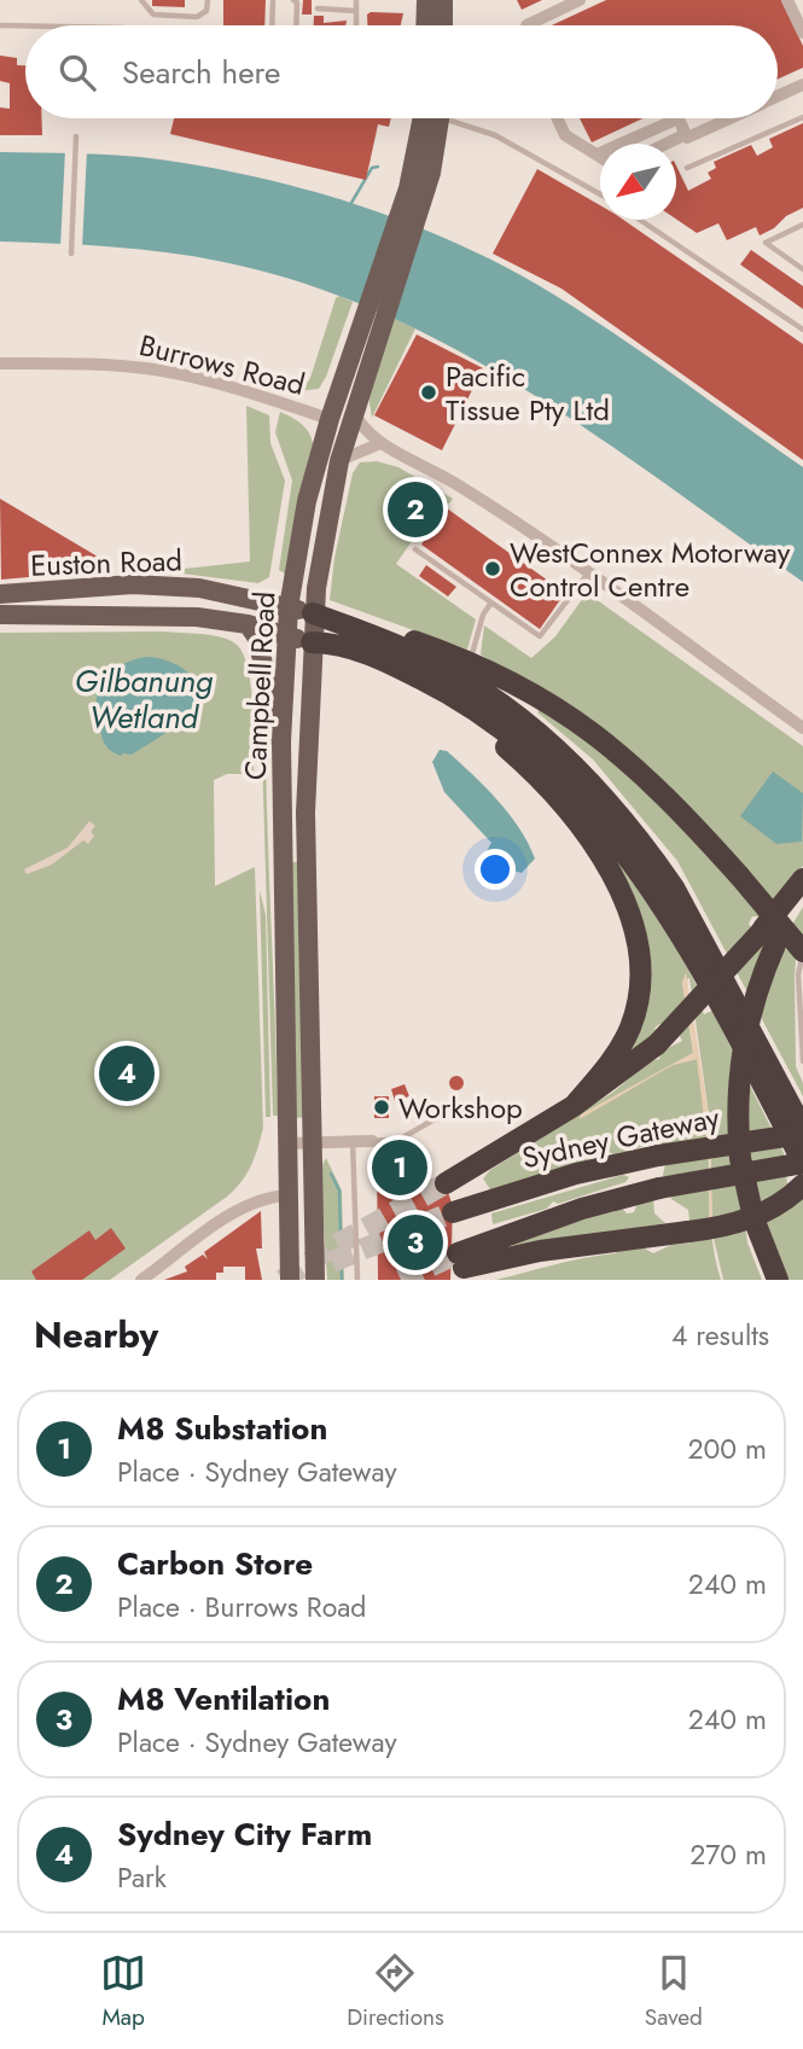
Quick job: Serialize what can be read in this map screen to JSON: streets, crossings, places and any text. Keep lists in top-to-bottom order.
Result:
{
  "streets": {
    "highway": ["Sydney Gateway"],
    "main road": ["Euston Road", "Campbell Road"],
    "street": ["Burrows Road"]
  },
  "crossings": [
    ["Burrows Road", "Campbell Road"],
    ["Euston Road", "Campbell Road"]
  ],
  "water": ["Gilbanung Wetland"],
  "places": ["Pacific Tissue Pty Ltd", "WestConnex Motorway Control Centre", "Workshop"],
  "north": "bottom left",
  "page": {
    "search": "Search here",
    "pins": [
      "2",
      "4",
      "1",
      "3"
    ],
    "heading": ["Nearby", "4 results"],
    "list": [
      {
        "mark": "1",
        "name": "M8 Substation",
        "note": "Place · Sydney Gateway",
        "value": "200 m"
      },
      {
        "mark": "2",
        "name": "Carbon Store",
        "note": "Place · Burrows Road",
        "value": "240 m"
      },
      {
        "mark": "3",
        "name": "M8 Ventilation",
        "note": "Place · Sydney Gateway",
        "value": "240 m"
      },
      {
        "mark": "4",
        "name": "Sydney City Farm",
        "note": "Park",
        "value": "270 m"
      }
    ],
    "nav": ["Map", "Directions", "Saved"]
  }
}
